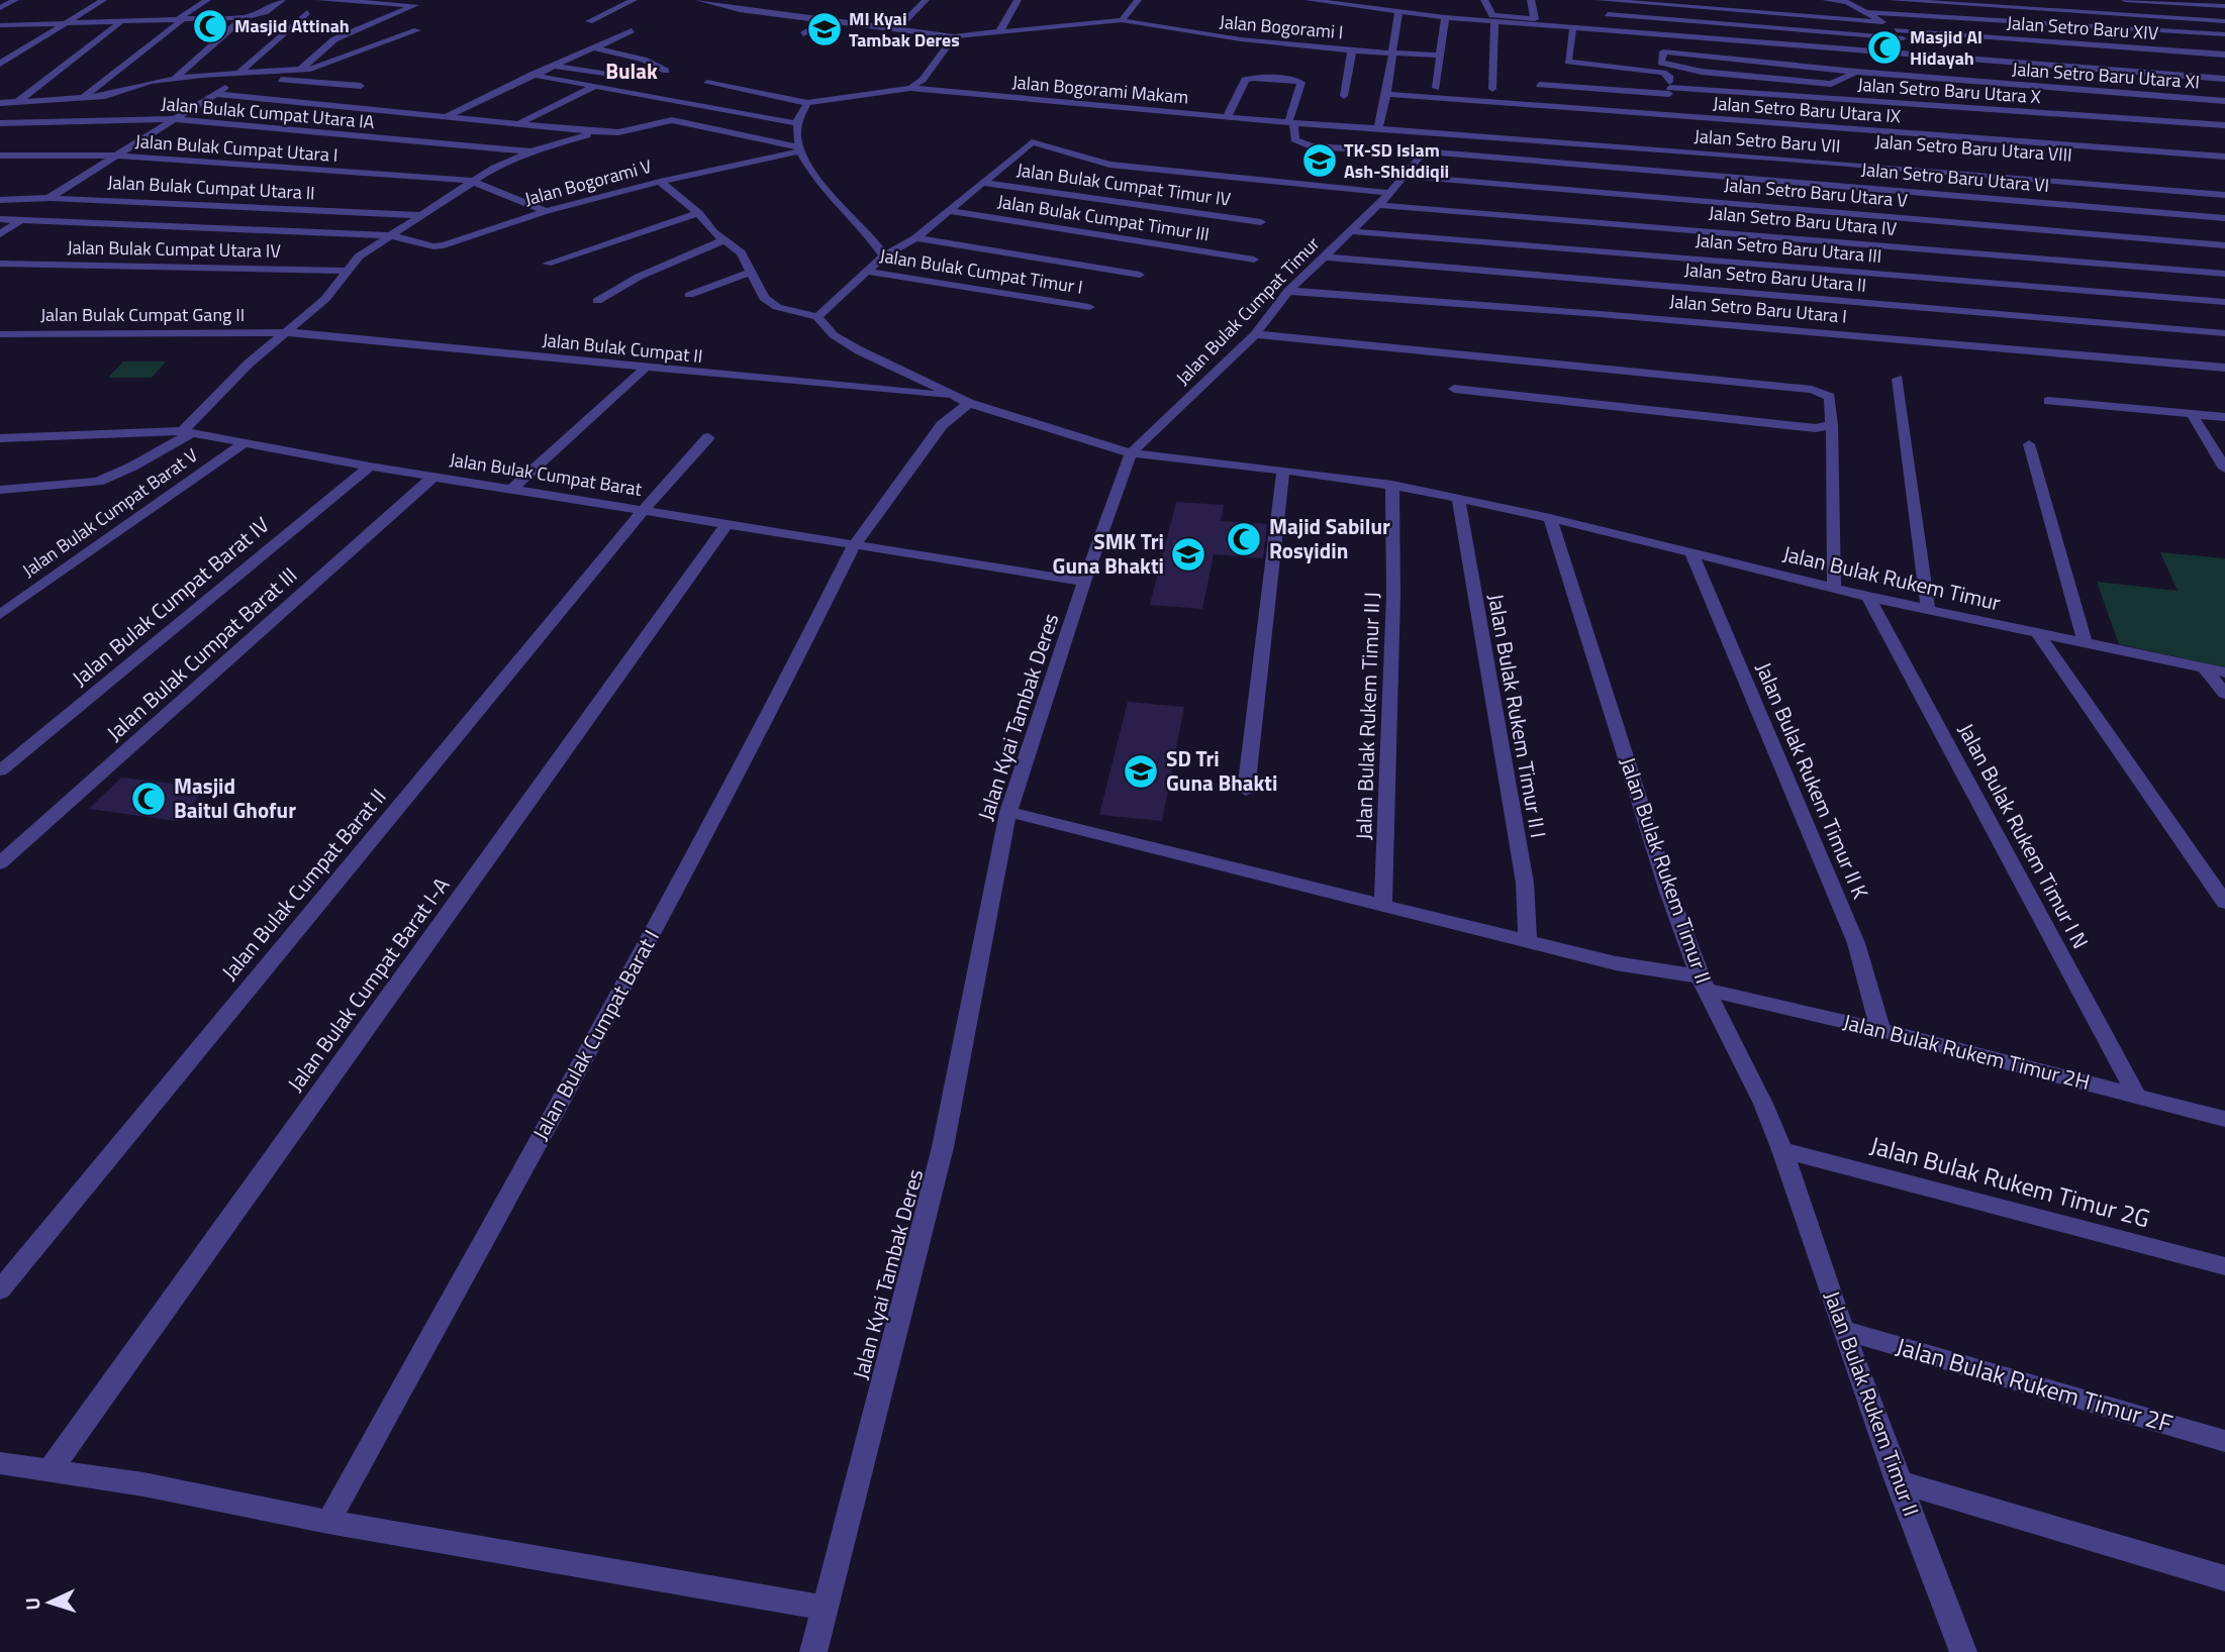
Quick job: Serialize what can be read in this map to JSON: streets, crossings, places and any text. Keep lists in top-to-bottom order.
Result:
{
  "streets": {
    "street": [
      "Jalan Bogorami I",
      "Jalan Setro Baru XIV",
      "Jalan Setro Baru Utara XI",
      "Jalan Bogorami Makam",
      "Jalan Setro Baru Utara X",
      "Jalan Setro Baru Utara IX",
      "Jalan Bulak Cumpat Utara IA",
      "Jalan Setro Baru VII",
      "Jalan Bulak Cumpat Utara I",
      "Jalan Setro Baru Utara VIII",
      "Jalan Setro Baru Utara VI",
      "Jalan Bogorami V",
      "Jalan Bulak Cumpat Timur IV",
      "Jalan Bulak Cumpat Utara II",
      "Jalan Setro Baru Utara V",
      "Jalan Bulak Cumpat Timur III",
      "Jalan Setro Baru Utara IV",
      "Jalan Setro Baru Utara III",
      "Jalan Bulak Cumpat Utara IV",
      "Jalan Bulak Cumpat Timur I",
      "Jalan Setro Baru Utara II",
      "Jalan Setro Baru Utara I",
      "Jalan Bulak Cumpat Timur",
      "Jalan Bulak Cumpat Gang II",
      "Jalan Bulak Cumpat II",
      "Jalan Bulak Cumpat Barat",
      "Jalan Bulak Cumpat Barat V",
      "Jalan Bulak Rukem Timur",
      "Jalan Bulak Cumpat Barat IV",
      "Jalan Bulak Cumpat Barat III",
      "Jalan Bulak Rukem Timur II J",
      "Jalan Bulak Rukem Timur II I",
      "Jalan Kyai Tambak Deres",
      "Jalan Bulak Rukem Timur II K",
      "Jalan Bulak Rukem Timur I N",
      "Jalan Bulak Rukem Timur II",
      "Jalan Bulak Cumpat Barat II",
      "Jalan Bulak Cumpat Barat I-A",
      "Jalan Bulak Cumpat Barat I",
      "Jalan Bulak Rukem Timur 2H",
      "Jalan Bulak Rukem Timur 2G",
      "Jalan Bulak Rukem Timur 2F"
    ]
  },
  "crossings": [
    ["Jalan Bogorami Makam", "Jalan Setro Baru VII"],
    ["Jalan Bulak Cumpat Utara I", "Jalan Bogorami V"],
    ["Jalan Setro Baru Utara VI", "Jalan Bulak Cumpat Timur"],
    ["Jalan Setro Baru Utara V", "Jalan Bulak Cumpat Timur"],
    ["Jalan Setro Baru Utara IV", "Jalan Bulak Cumpat Timur"],
    ["Jalan Setro Baru Utara III", "Jalan Bulak Cumpat Timur"],
    ["Jalan Setro Baru Utara II", "Jalan Bulak Cumpat Timur"],
    ["Jalan Setro Baru Utara I", "Jalan Bulak Cumpat Timur"],
    ["Jalan Bulak Cumpat Timur", "Jalan Kyai Tambak Deres"],
    ["Jalan Bulak Cumpat Gang II", "Jalan Bulak Cumpat II"],
    ["Jalan Bulak Cumpat II", "Jalan Bulak Cumpat Barat I"],
    ["Jalan Bulak Cumpat Barat", "Jalan Bulak Cumpat Barat V"],
    ["Jalan Bulak Cumpat Barat", "Jalan Bulak Cumpat Barat IV"],
    ["Jalan Bulak Cumpat Barat", "Jalan Bulak Cumpat Barat III"],
    ["Jalan Bulak Cumpat Barat", "Jalan Kyai Tambak Deres"],
    ["Jalan Bulak Cumpat Barat", "Jalan Bulak Cumpat Barat II"],
    ["Jalan Bulak Cumpat Barat", "Jalan Bulak Cumpat Barat I-A"],
    ["Jalan Bulak Cumpat Barat", "Jalan Bulak Cumpat Barat I"],
    ["Jalan Bulak Rukem Timur", "Jalan Bulak Rukem Timur II K"],
    ["Jalan Bulak Rukem Timur", "Jalan Bulak Rukem Timur I N"],
    ["Jalan Bulak Rukem Timur", "Jalan Bulak Rukem Timur II"],
    ["Jalan Bulak Rukem Timur II J", "Jalan Bulak Rukem Timur 2H"],
    ["Jalan Bulak Rukem Timur II I", "Jalan Bulak Rukem Timur 2H"],
    ["Jalan Kyai Tambak Deres", "Jalan Bulak Rukem Timur 2H"],
    ["Jalan Bulak Rukem Timur II K", "Jalan Bulak Rukem Timur 2H"],
    ["Jalan Bulak Rukem Timur I N", "Jalan Bulak Rukem Timur 2H"],
    ["Jalan Bulak Rukem Timur II", "Jalan Bulak Rukem Timur 2H"],
    ["Jalan Bulak Rukem Timur II", "Jalan Bulak Rukem Timur 2G"],
    ["Jalan Bulak Rukem Timur II", "Jalan Bulak Rukem Timur 2F"]
  ],
  "districts": ["Bulak"],
  "places": {
    "mosque": [
      "Masjid Attinah",
      "Masjid Al Hidayah",
      "Majid Sabilur Rosyidin",
      "Masjid Baitul Ghofur"
    ],
    "school or university": [
      "MI Kyai Tambak Deres",
      "TK-SD Islam Ash-Shiddiqii",
      "SMK Tri Guna Bhakti",
      "SD Tri Guna Bhakti"
    ]
  },
  "north": "left"
}
